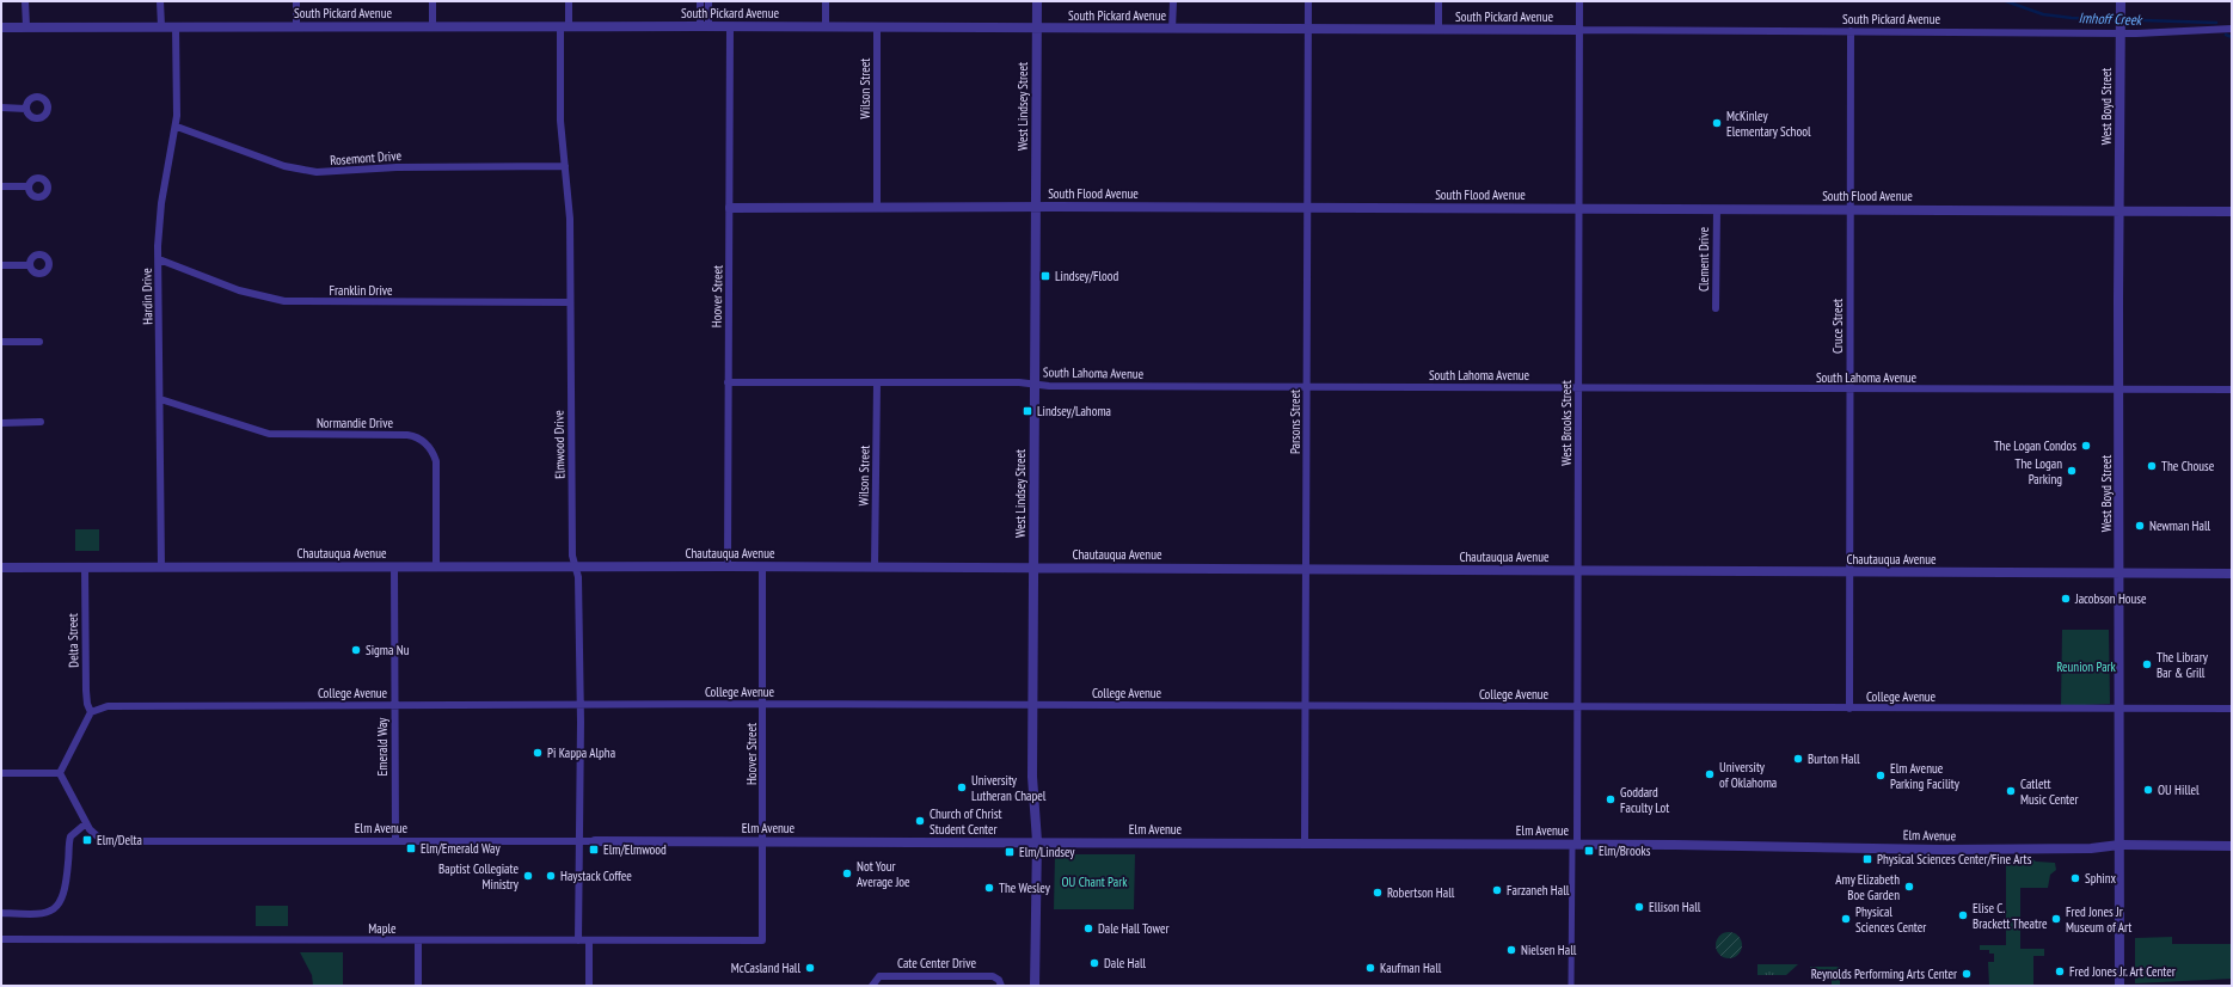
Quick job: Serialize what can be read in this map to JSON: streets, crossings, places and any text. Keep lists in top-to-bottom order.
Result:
{
  "streets": {
    "street": [
      "South Pickard Avenue",
      "Wilson Street",
      "West Lindsey Street",
      "West Boyd Street",
      "Rosemont Drive",
      "South Flood Avenue",
      "Clement Drive",
      "Franklin Drive",
      "Hardin Drive",
      "Hoover Street",
      "Cruce Street",
      "South Lahoma Avenue",
      "Parsons Street",
      "Normandie Drive",
      "West Brooks Street",
      "Elmwood Drive",
      "Chautauqua Avenue",
      "Delta Street",
      "College Avenue",
      "Emerald Way",
      "Elm Avenue",
      "Maple",
      "Cate Center Drive"
    ]
  },
  "crossings": [
    ["South Pickard Avenue", "Wilson Street"],
    ["South Pickard Avenue", "West Lindsey Street"],
    ["South Pickard Avenue", "West Boyd Street"],
    ["South Pickard Avenue", "Hardin Drive"],
    ["South Pickard Avenue", "Hoover Street"],
    ["South Pickard Avenue", "Cruce Street"],
    ["South Pickard Avenue", "Parsons Street"],
    ["South Pickard Avenue", "West Brooks Street"],
    ["South Pickard Avenue", "Elmwood Drive"],
    ["Wilson Street", "South Flood Avenue"],
    ["Wilson Street", "South Lahoma Avenue"],
    ["Wilson Street", "Chautauqua Avenue"],
    ["West Lindsey Street", "South Flood Avenue"],
    ["West Lindsey Street", "South Lahoma Avenue"],
    ["West Lindsey Street", "Chautauqua Avenue"],
    ["West Lindsey Street", "College Avenue"],
    ["West Lindsey Street", "Elm Avenue"],
    ["West Boyd Street", "South Flood Avenue"],
    ["West Boyd Street", "South Lahoma Avenue"],
    ["West Boyd Street", "Chautauqua Avenue"],
    ["West Boyd Street", "College Avenue"],
    ["West Boyd Street", "Elm Avenue"],
    ["Rosemont Drive", "Hardin Drive"],
    ["Rosemont Drive", "Elmwood Drive"],
    ["South Flood Avenue", "Clement Drive"],
    ["South Flood Avenue", "Hoover Street"],
    ["South Flood Avenue", "Cruce Street"],
    ["South Flood Avenue", "Parsons Street"],
    ["South Flood Avenue", "West Brooks Street"],
    ["Franklin Drive", "Hardin Drive"],
    ["Franklin Drive", "Elmwood Drive"],
    ["Hardin Drive", "Normandie Drive"],
    ["Hardin Drive", "Chautauqua Avenue"],
    ["Hoover Street", "South Lahoma Avenue"],
    ["Hoover Street", "Chautauqua Avenue"],
    ["Hoover Street", "College Avenue"],
    ["Hoover Street", "Elm Avenue"],
    ["Hoover Street", "Maple"],
    ["Cruce Street", "South Lahoma Avenue"],
    ["Cruce Street", "Chautauqua Avenue"],
    ["Cruce Street", "College Avenue"],
    ["South Lahoma Avenue", "Parsons Street"],
    ["South Lahoma Avenue", "West Brooks Street"],
    ["Parsons Street", "Chautauqua Avenue"],
    ["Parsons Street", "College Avenue"],
    ["Parsons Street", "Elm Avenue"],
    ["Normandie Drive", "Chautauqua Avenue"],
    ["West Brooks Street", "Chautauqua Avenue"],
    ["West Brooks Street", "College Avenue"],
    ["West Brooks Street", "Elm Avenue"],
    ["Elmwood Drive", "Chautauqua Avenue"],
    ["Elmwood Drive", "College Avenue"],
    ["Elmwood Drive", "Elm Avenue"],
    ["Elmwood Drive", "Maple"],
    ["Chautauqua Avenue", "Delta Street"],
    ["Chautauqua Avenue", "Emerald Way"],
    ["Delta Street", "College Avenue"],
    ["College Avenue", "Emerald Way"],
    ["Emerald Way", "Elm Avenue"]
  ],
  "water": ["Imhoff Creek"],
  "parks": ["Reunion Park", "OU Chant Park"],
  "places": {
    "other": [
      "McKinley Elementary School",
      "The Logan Condos",
      "The Chouse",
      "The Logan Parking",
      "Newman Hall",
      "Jacobson House",
      "Sigma Nu",
      "The Library Bar & Grill",
      "Pi Kappa Alpha",
      "Burton Hall",
      "University of Oklahoma",
      "Elm Avenue Parking Facility",
      "University Lutheran Chapel",
      "OU Hillel",
      "Catlett Music Center",
      "Goddard Faculty Lot",
      "Church of Christ Student Center",
      "Not Your Average Joe",
      "Baptist Collegiate Ministry",
      "Haystack Coffee",
      "Sphinx",
      "Amy Elizabeth Boe Garden",
      "The Wesley",
      "Farzaneh Hall",
      "Robertson Hall",
      "Ellison Hall",
      "Elise C. Brackett Theatre",
      "Physical Sciences Center",
      "Fred Jones Jr Museum of Art",
      "Dale Hall Tower",
      "Nielsen Hall",
      "Dale Hall",
      "McCasland Hall",
      "Kaufman Hall",
      "Fred Jones Jr. Art Center",
      "Reynolds Performing Arts Center"
    ],
    "transit": [
      "Lindsey/Flood",
      "Lindsey/Lahoma",
      "Elm/Delta",
      "Elm/Emerald Way",
      "Elm/Elmwood",
      "Elm/Brooks",
      "Elm/Lindsey",
      "Physical Sciences Center/Fine Arts"
    ]
  }
}
